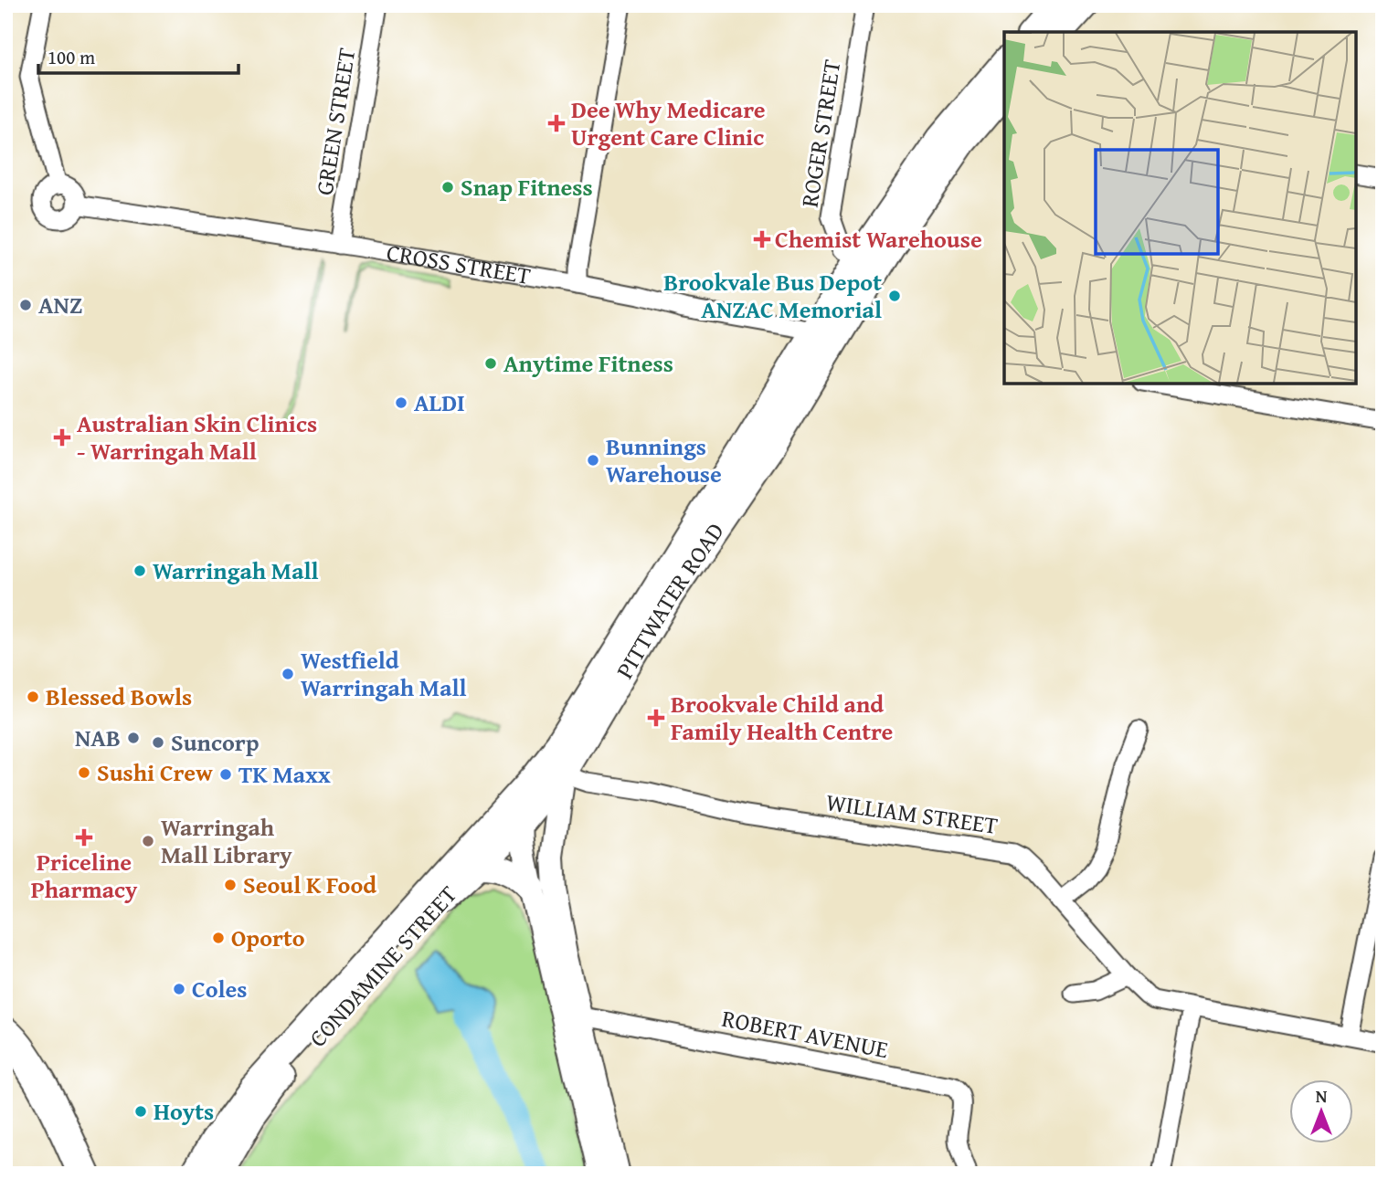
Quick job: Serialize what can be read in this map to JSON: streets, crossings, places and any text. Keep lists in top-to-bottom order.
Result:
{
  "streets": {
    "highway": ["CROSS STREET", "PITTWATER ROAD", "CONDAMINE STREET"],
    "street": [
      "GREEN STREET",
      "ROGER STREET",
      "WILLIAM STREET",
      "ROBERT AVENUE"
    ]
  },
  "crossings": [
    ["GREEN STREET", "CROSS STREET"],
    ["ROGER STREET", "PITTWATER ROAD"],
    ["CROSS STREET", "PITTWATER ROAD"],
    ["PITTWATER ROAD", "WILLIAM STREET"],
    ["PITTWATER ROAD", "CONDAMINE STREET"],
    ["PITTWATER ROAD", "ROBERT AVENUE"],
    ["WILLIAM STREET", "CONDAMINE STREET"]
  ],
  "places": {
    "health": [
      "Dee Why Medicare Urgent Care Clinic",
      "Chemist Warehouse",
      "Australian Skin Clinics - Warringah Mall",
      "Brookvale Child and Family Health Centre",
      "Priceline Pharmacy"
    ],
    "other": [
      "Snap Fitness",
      "Brookvale Bus Depot ANZAC Memorial",
      "ANZ",
      "Anytime Fitness",
      "ALDI",
      "Bunnings Warehouse",
      "Warringah Mall",
      "Westfield Warringah Mall",
      "Blessed Bowls",
      "NAB",
      "Suncorp",
      "Sushi Crew",
      "TK Maxx",
      "Warringah Mall Library",
      "Seoul K Food",
      "Oporto",
      "Coles",
      "Hoyts"
    ]
  },
  "scale_bar": "100 m",
  "north": "top"
}
